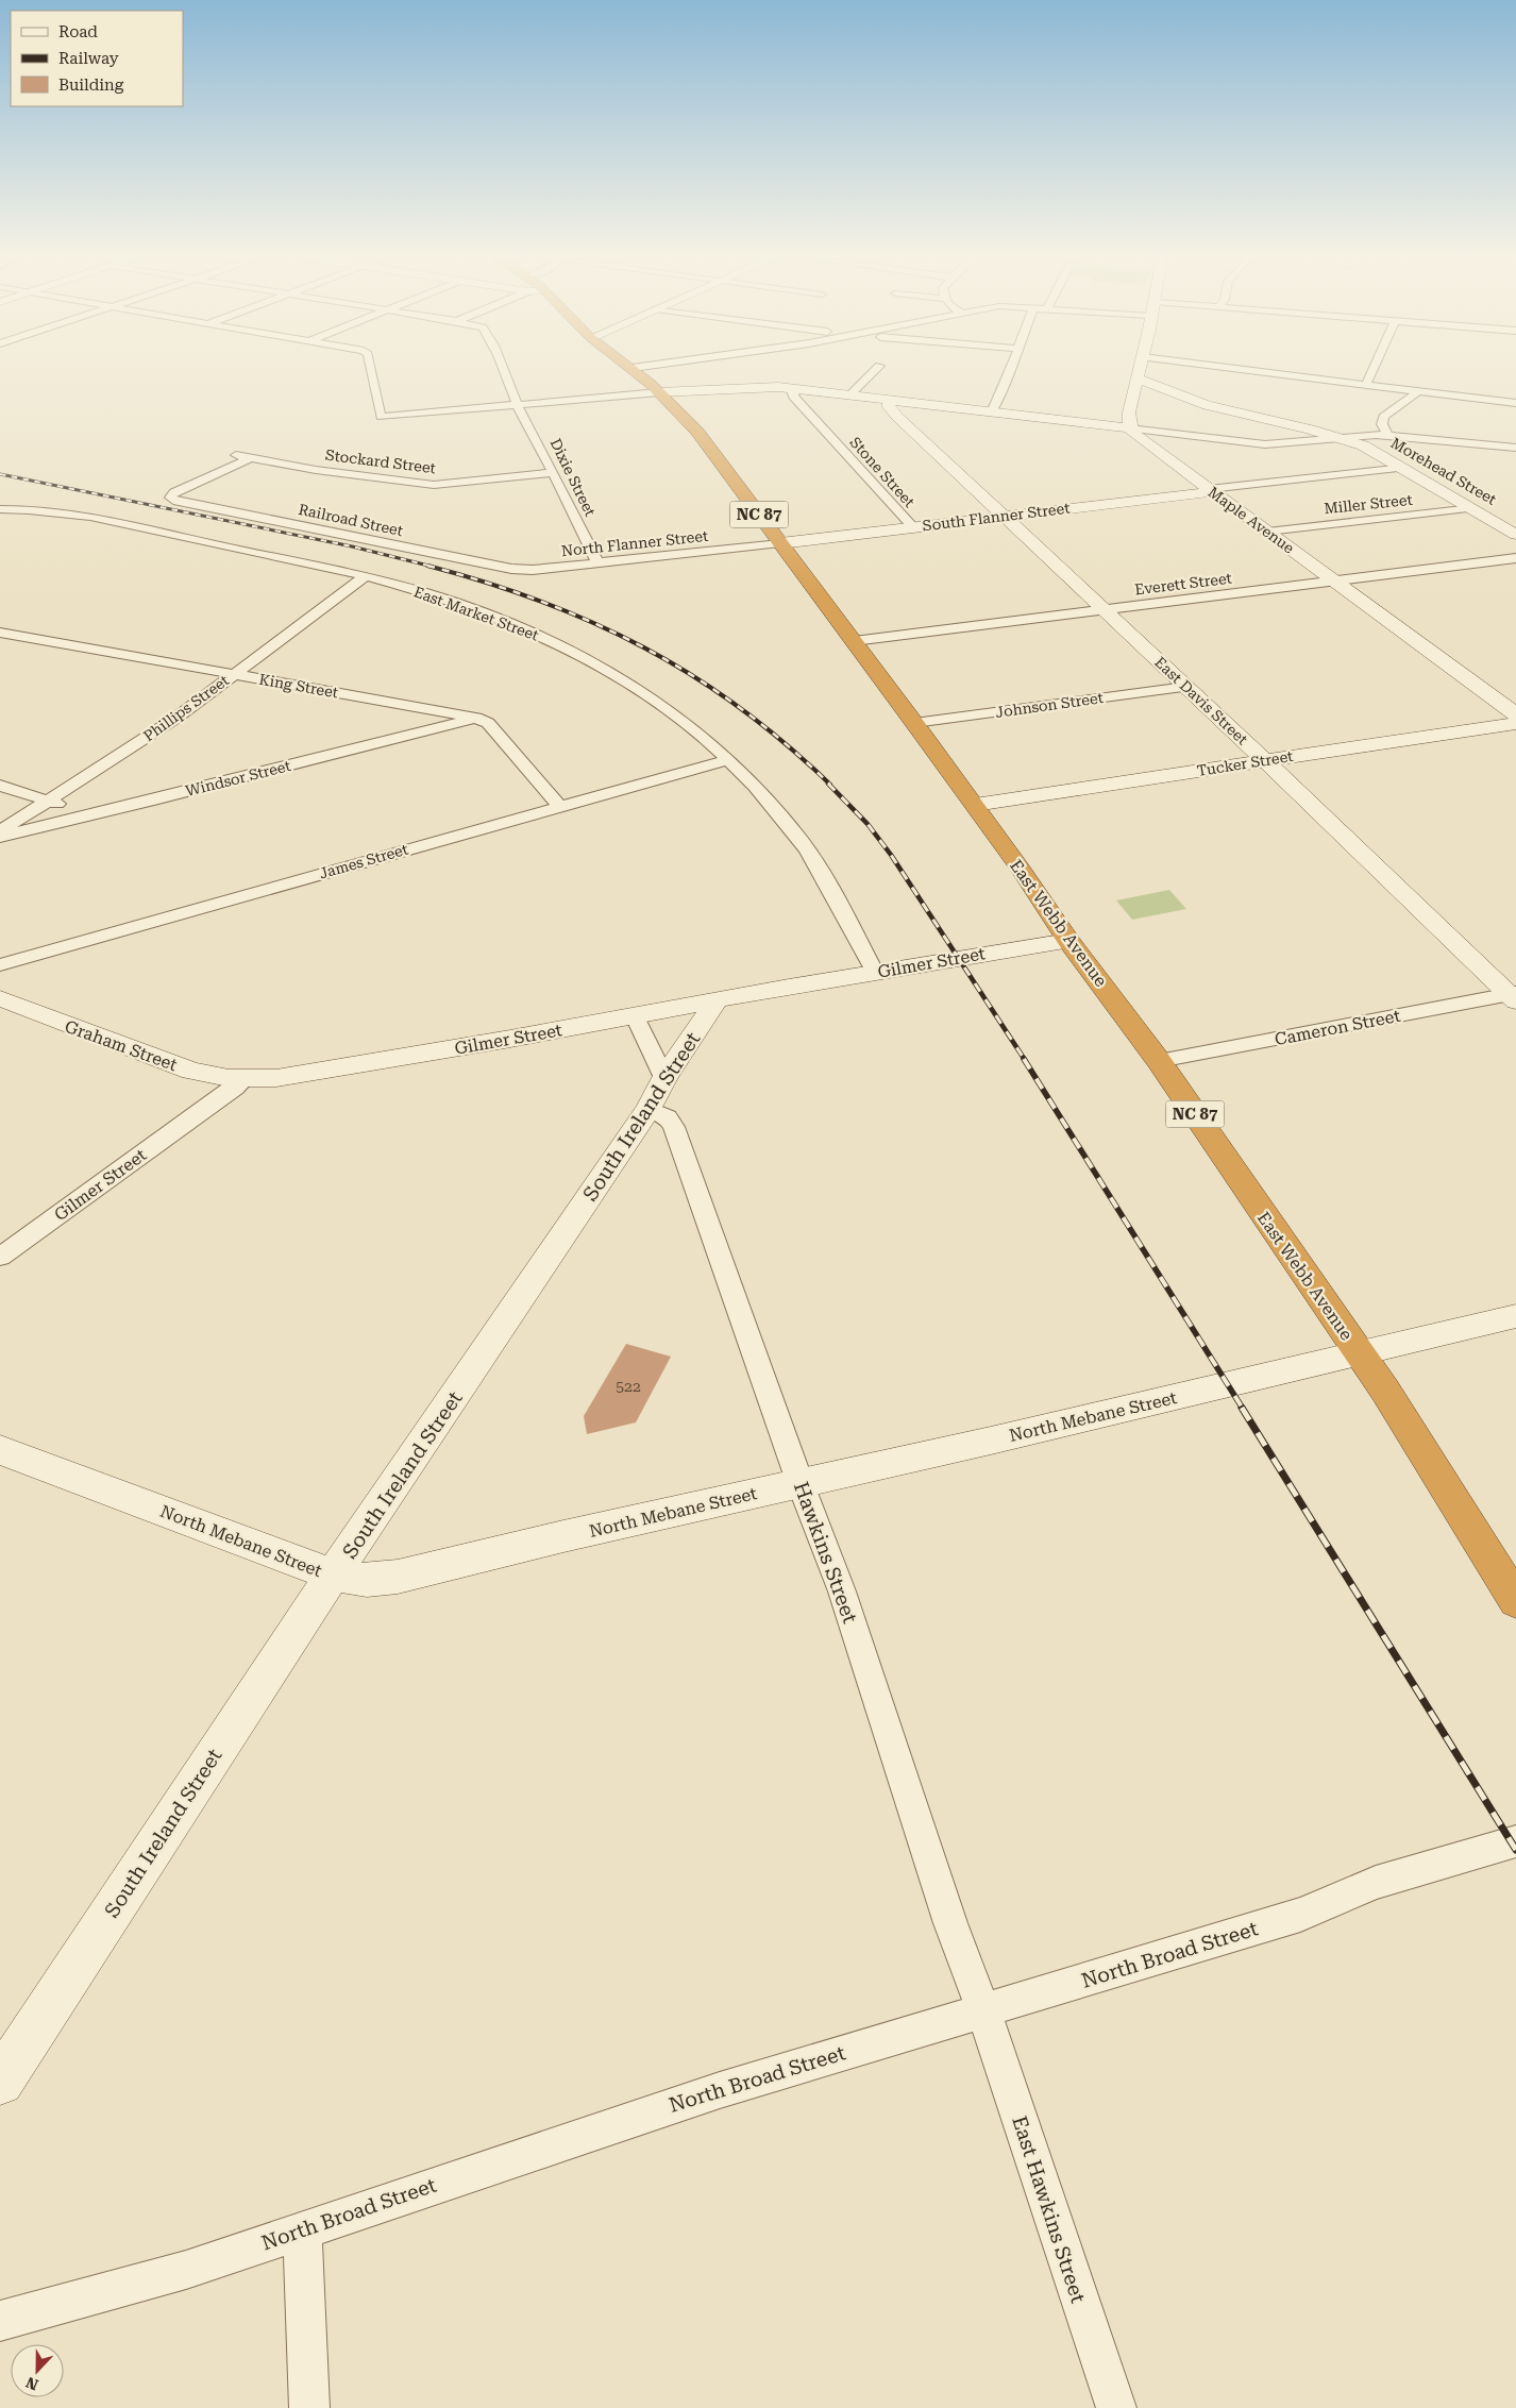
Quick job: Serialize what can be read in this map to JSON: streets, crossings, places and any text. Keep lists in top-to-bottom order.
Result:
{
  "streets": {
    "highway": ["NC 87", "East Webb Avenue"],
    "street": [
      "Stockard Street",
      "Morehead Street",
      "Stone Street",
      "Dixie Street",
      "Miller Street",
      "South Flanner Street",
      "Railroad Street",
      "Maple Avenue",
      "North Flanner Street",
      "Everett Street",
      "East Market Street",
      "King Street",
      "East Davis Street",
      "Johnson Street",
      "Phillips Street",
      "Tucker Street",
      "Windsor Street",
      "James Street",
      "Gilmer Street",
      "Cameron Street",
      "Graham Street",
      "South Ireland Street",
      "North Mebane Street",
      "Hawkins Street",
      "North Broad Street",
      "East Hawkins Street"
    ]
  },
  "crossings": [
    ["Stockard Street", "Dixie Street"],
    ["Stockard Street", "Railroad Street"],
    ["Morehead Street", "Miller Street"],
    ["Morehead Street", "South Flanner Street"],
    ["Stone Street", "South Flanner Street"],
    ["Dixie Street", "North Flanner Street"],
    ["Miller Street", "Maple Avenue"],
    ["South Flanner Street", "Maple Avenue"],
    ["South Flanner Street", "North Flanner Street"],
    ["South Flanner Street", "East Davis Street"],
    ["South Flanner Street", "East Webb Avenue"],
    ["Railroad Street", "North Flanner Street"],
    ["Maple Avenue", "Everett Street"],
    ["North Flanner Street", "East Webb Avenue"],
    ["Everett Street", "East Davis Street"],
    ["Everett Street", "East Webb Avenue"],
    ["East Market Street", "Phillips Street"],
    ["East Market Street", "James Street"],
    ["East Market Street", "Gilmer Street"],
    ["King Street", "Phillips Street"],
    ["King Street", "Windsor Street"],
    ["King Street", "James Street"],
    ["East Davis Street", "Johnson Street"],
    ["East Davis Street", "Tucker Street"],
    ["East Davis Street", "Cameron Street"],
    ["Johnson Street", "East Webb Avenue"],
    ["Tucker Street", "East Webb Avenue"],
    ["East Webb Avenue", "Gilmer Street"],
    ["East Webb Avenue", "Cameron Street"],
    ["East Webb Avenue", "North Mebane Street"],
    ["Gilmer Street", "Graham Street"],
    ["Gilmer Street", "South Ireland Street"],
    ["South Ireland Street", "North Mebane Street"],
    ["South Ireland Street", "Hawkins Street"],
    ["North Mebane Street", "Hawkins Street"],
    ["Hawkins Street", "North Broad Street"],
    ["Hawkins Street", "East Hawkins Street"],
    ["North Broad Street", "East Hawkins Street"]
  ],
  "house_numbers": ["522"],
  "legend": ["Road", "Railway", "Building"],
  "north": "bottom"
}
